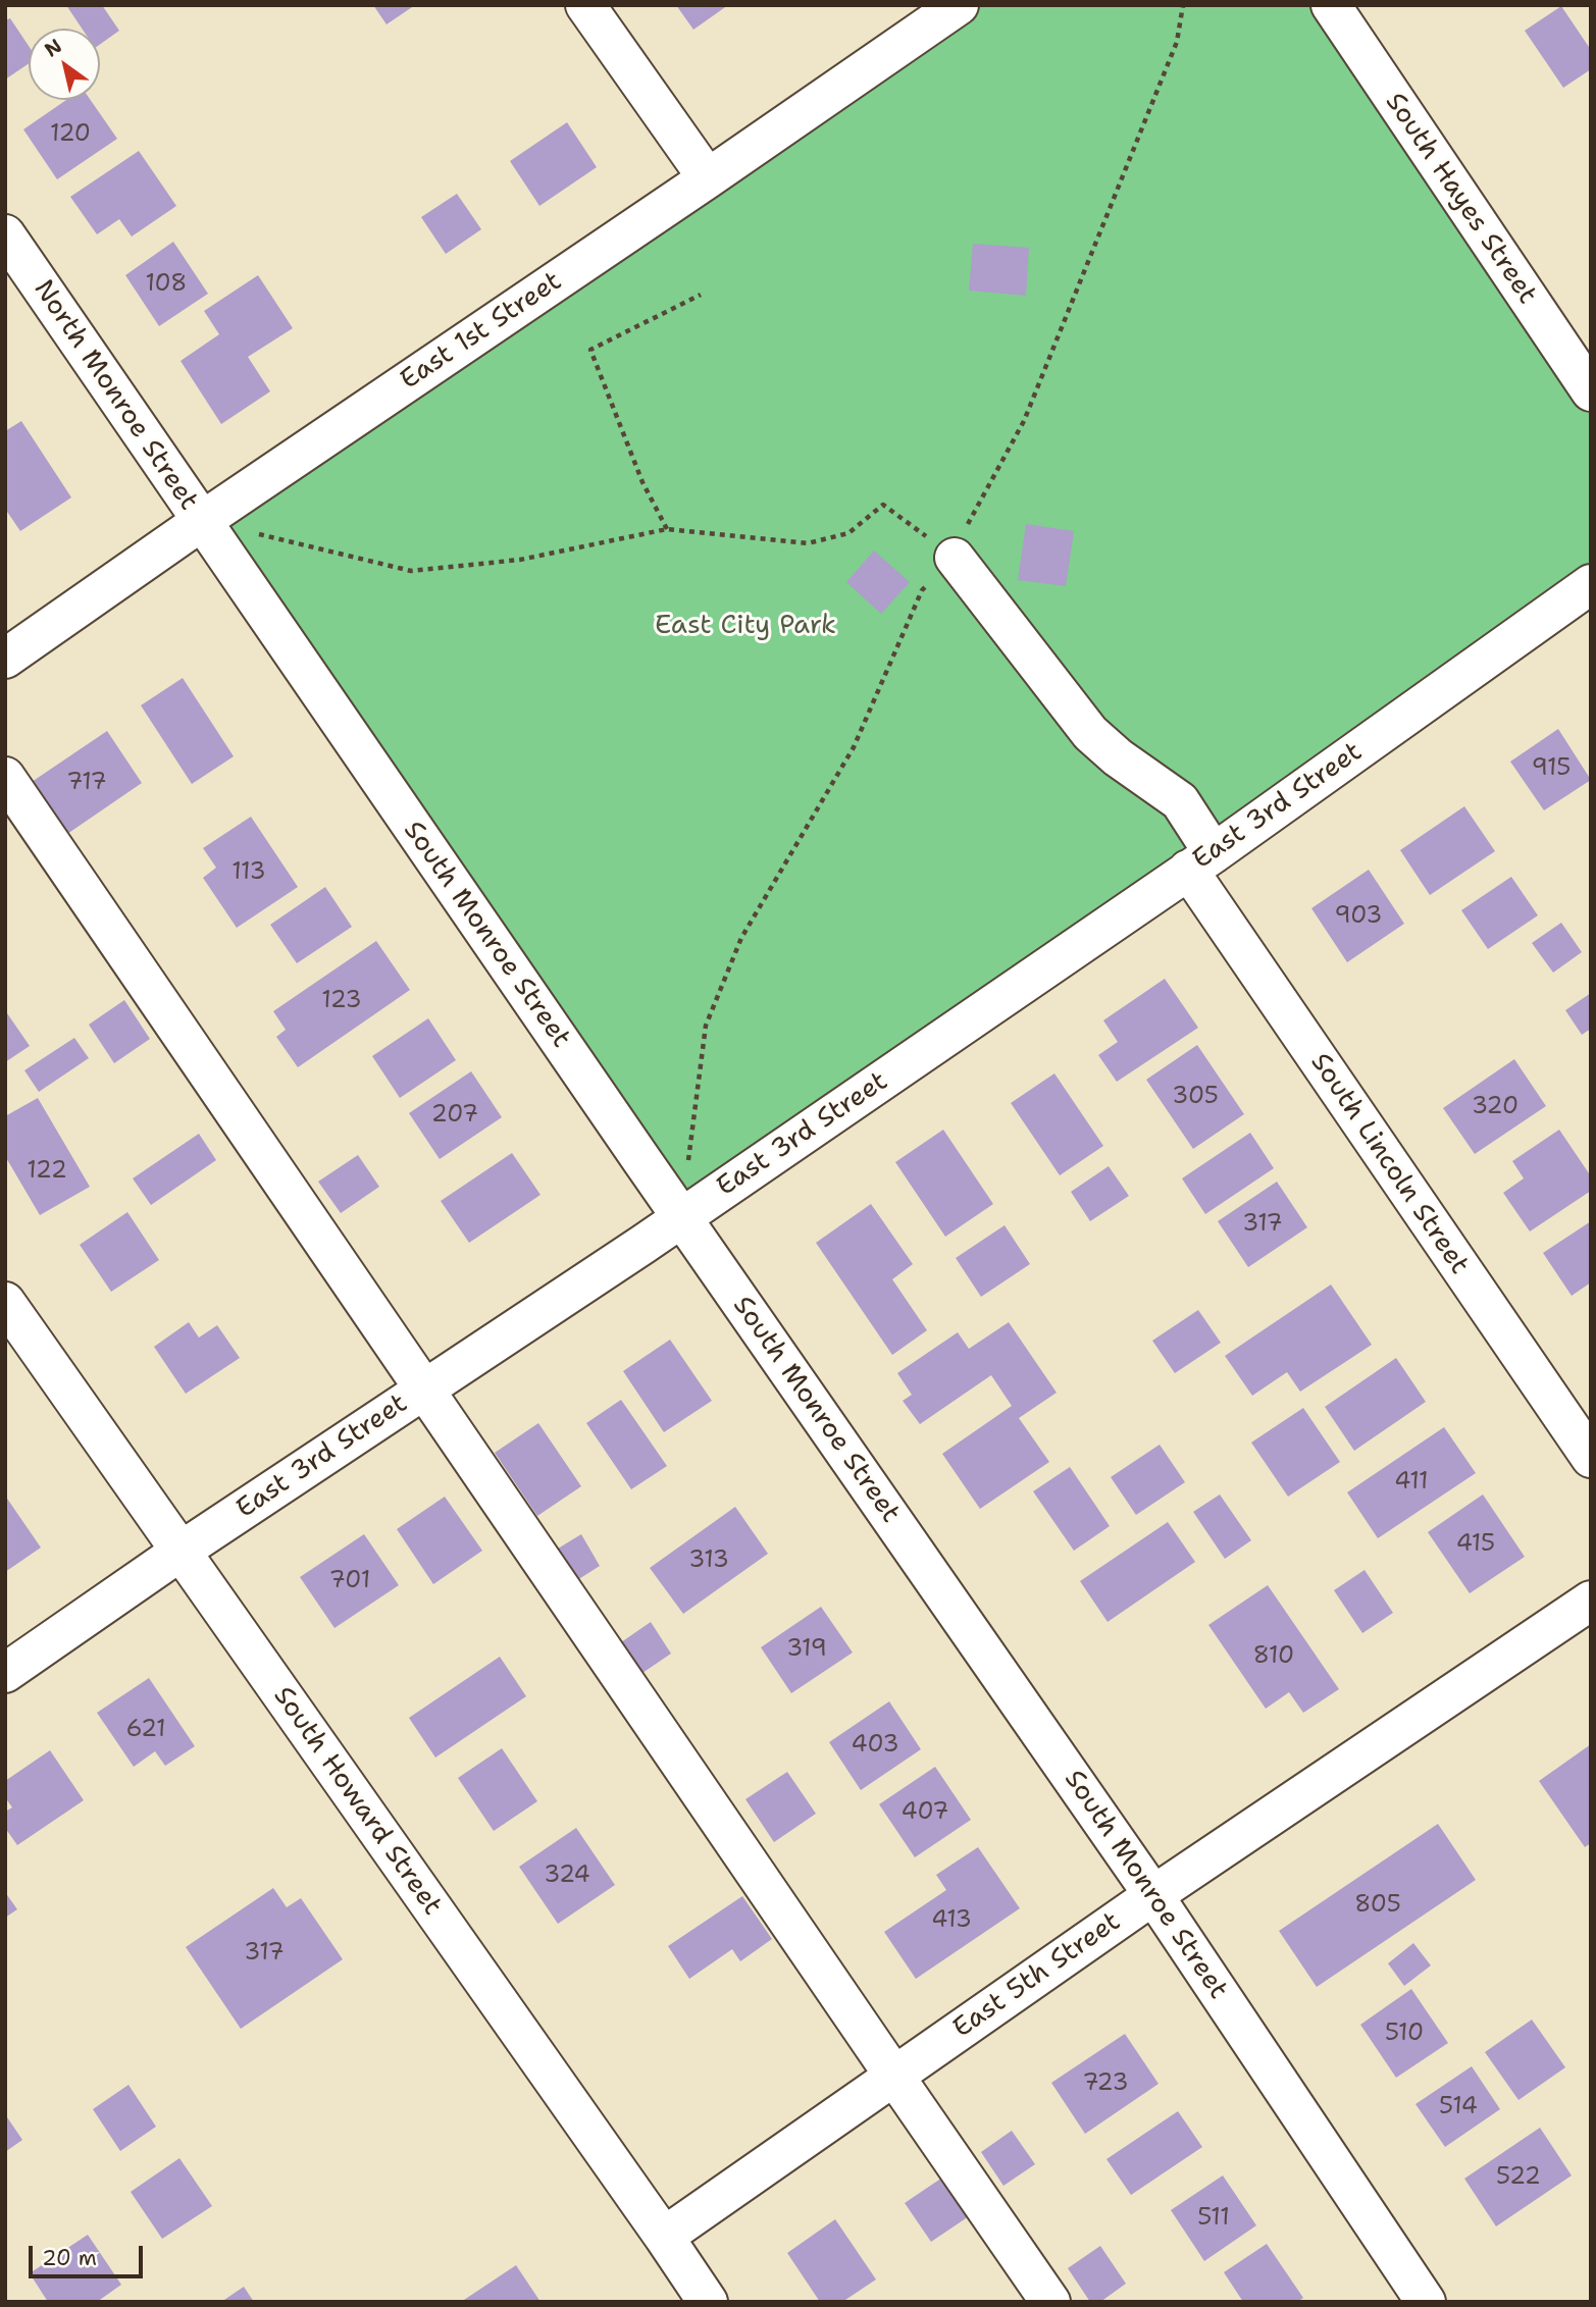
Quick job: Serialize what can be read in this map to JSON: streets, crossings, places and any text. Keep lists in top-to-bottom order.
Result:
{
  "streets": {
    "street": [
      "South Hayes Street",
      "East 1st Street",
      "North Monroe Street",
      "East 3rd Street",
      "South Monroe Street",
      "South Lincoln Street",
      "South Howard Street",
      "East 5th Street"
    ]
  },
  "crossings": [
    ["East 1st Street", "North Monroe Street"],
    ["East 1st Street", "South Monroe Street"],
    ["North Monroe Street", "South Monroe Street"],
    ["East 3rd Street", "South Monroe Street"],
    ["East 3rd Street", "South Lincoln Street"],
    ["East 3rd Street", "South Howard Street"],
    ["South Monroe Street", "East 5th Street"],
    ["South Howard Street", "East 5th Street"]
  ],
  "parks": ["East City Park"],
  "house_numbers": [
    "120",
    "108",
    "915",
    "717",
    "113",
    "903",
    "123",
    "305",
    "320",
    "207",
    "122",
    "317",
    "411",
    "415",
    "313",
    "701",
    "319",
    "810",
    "621",
    "403",
    "407",
    "324",
    "805",
    "413",
    "317",
    "510",
    "723",
    "514",
    "522",
    "511"
  ],
  "scale_bar": "20 m",
  "north": "top left"
}
